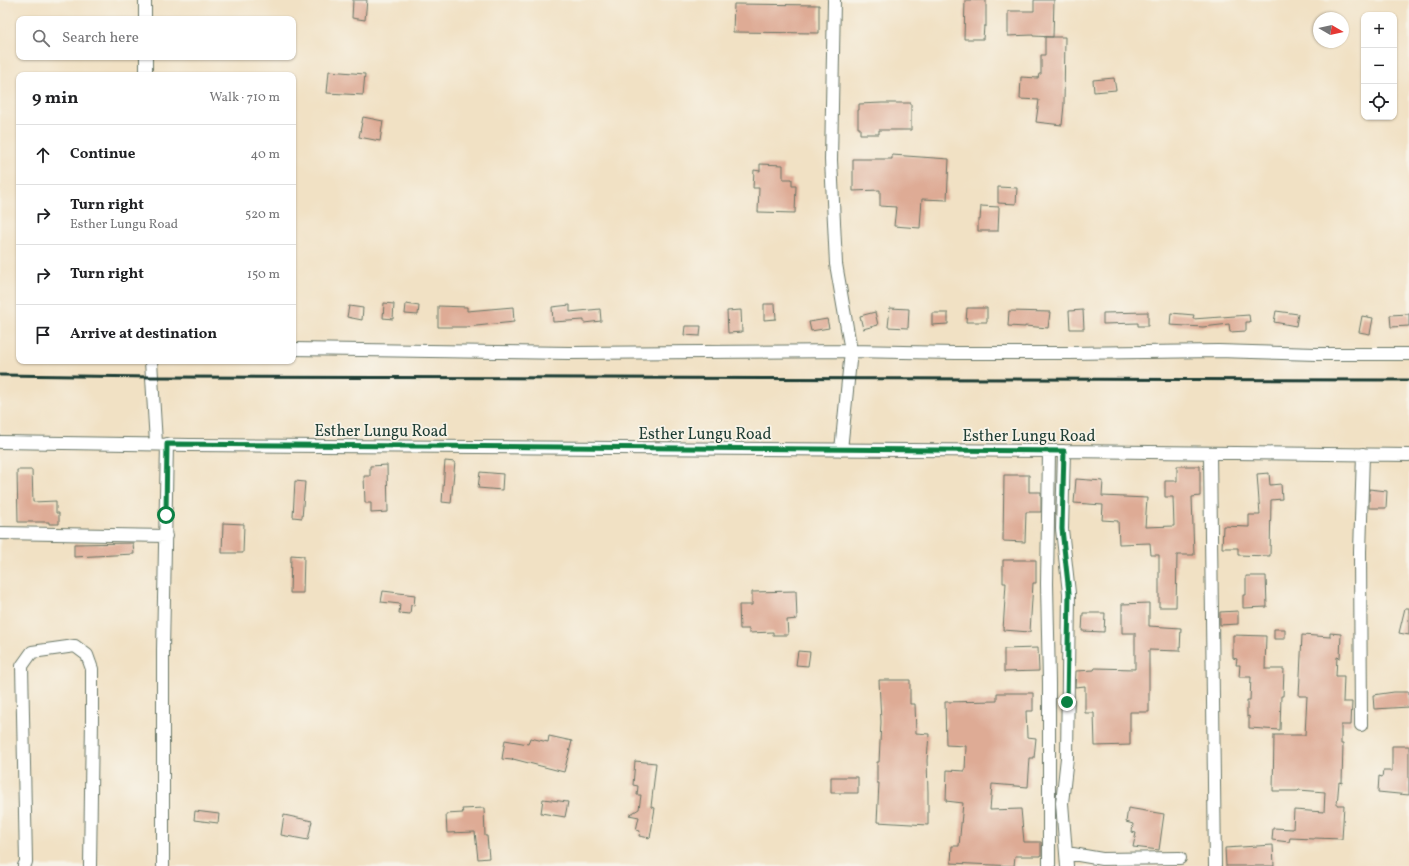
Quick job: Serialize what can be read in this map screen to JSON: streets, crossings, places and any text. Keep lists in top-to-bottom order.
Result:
{
  "streets": {
    "street": ["Esther Lungu Road"]
  },
  "north": "right",
  "page": {
    "map_buttons": ["+", "−"],
    "search": "Search here",
    "heading": ["9 min", "Walk · 710 m"],
    "list": [
      ["Continue", "40 m"],
      ["Turn right", "Esther Lungu Road", "520 m"],
      ["Turn right", "150 m"],
      "Arrive at destination"
    ]
  }
}
